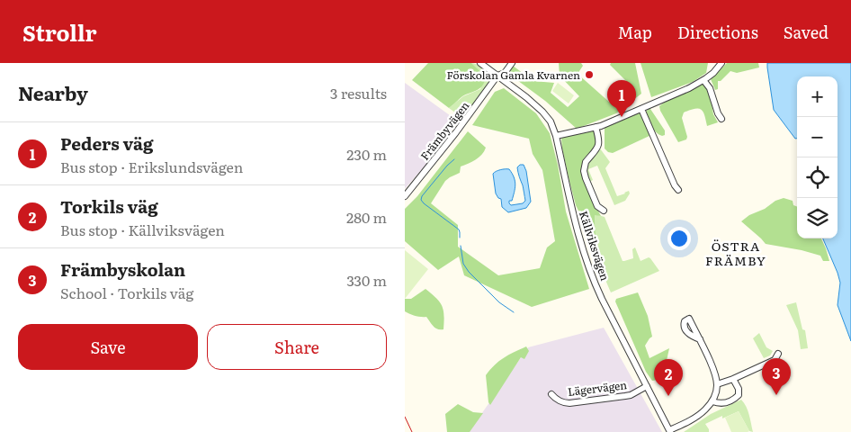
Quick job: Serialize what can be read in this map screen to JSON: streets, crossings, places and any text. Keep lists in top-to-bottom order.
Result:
{
  "streets": {
    "street": ["Främbyvägen", "Källviksvägen", "Lägervägen"]
  },
  "crossings": [
    ["Främbyvägen", "Källviksvägen"],
    ["Källviksvägen", "Lägervägen"]
  ],
  "districts": ["ÖSTRA FRÄMBY"],
  "places": ["Förskolan Gamla Kvarnen"],
  "page": {
    "header": "Strollr",
    "nav": ["Map", "Directions", "Saved"],
    "heading": ["Nearby", "3 results"],
    "map_buttons": ["+", "−"],
    "pins": ["1", "3", "2"],
    "list": [
      {
        "mark": "1",
        "name": "Peders väg",
        "note": "Bus stop · Erikslundsvägen",
        "value": "230 m"
      },
      {
        "mark": "2",
        "name": "Torkils väg",
        "note": "Bus stop · Källviksvägen",
        "value": "280 m"
      },
      {
        "mark": "3",
        "name": "Främbyskolan",
        "note": "School · Torkils väg",
        "value": "330 m"
      }
    ],
    "buttons": ["Save", "Share"]
  }
}
